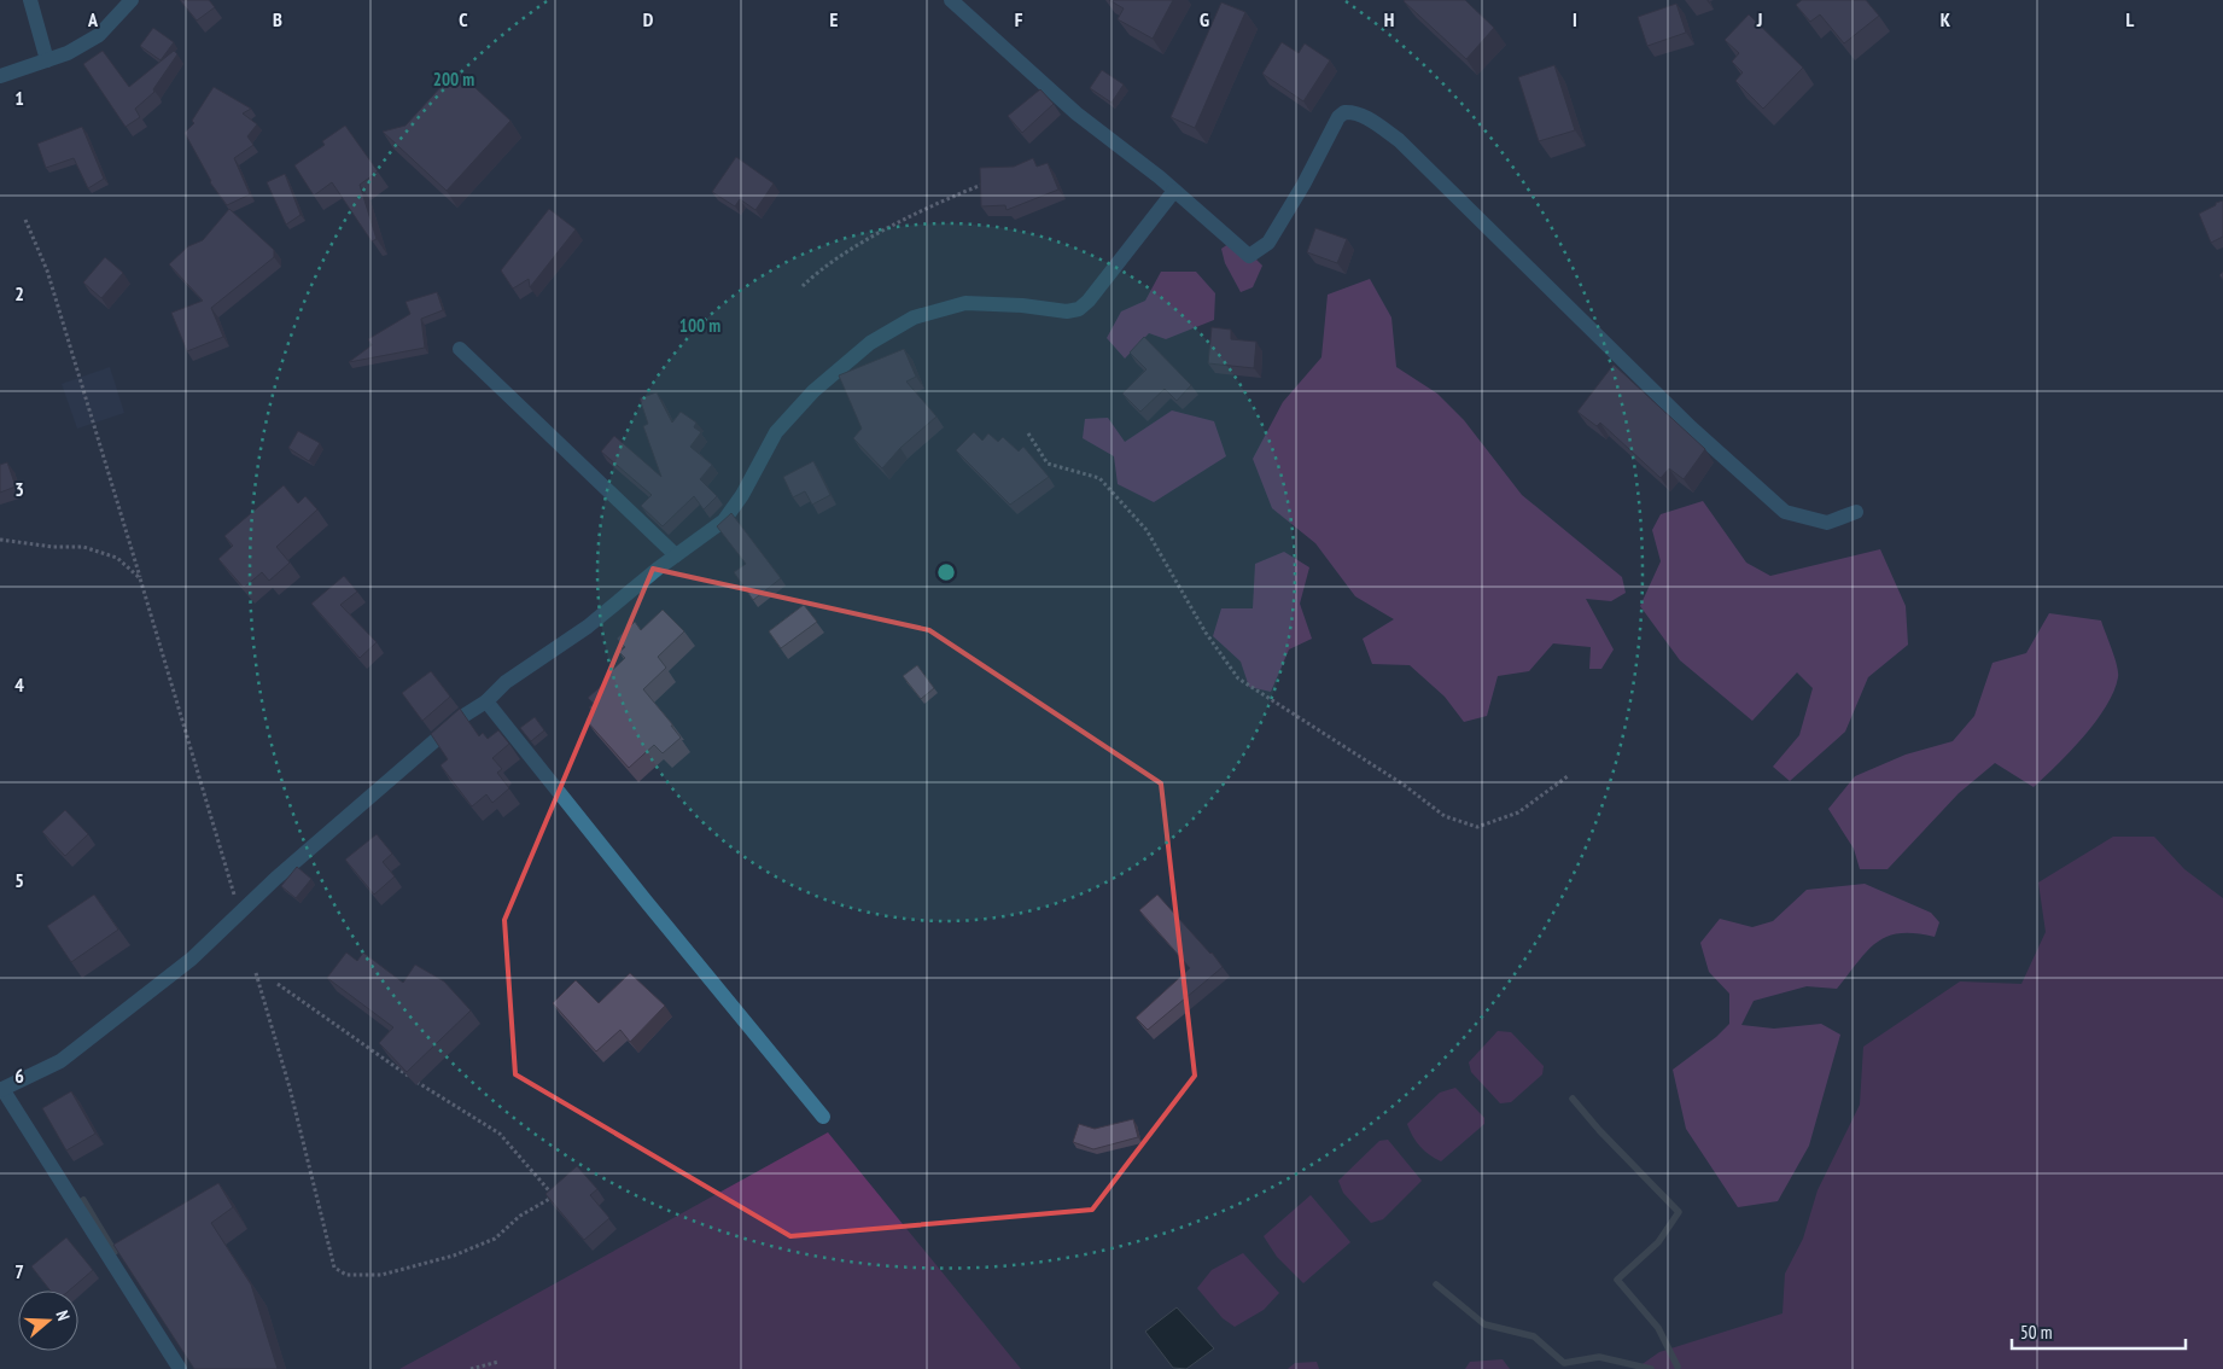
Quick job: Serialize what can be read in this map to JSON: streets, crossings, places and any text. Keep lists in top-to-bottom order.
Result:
{
  "scale_bar": "50 m",
  "north": "right",
  "grid": {
    "columns": [
      "A",
      "B",
      "C",
      "D",
      "E",
      "F",
      "G",
      "H",
      "I",
      "J",
      "K",
      "L"
    ],
    "rows": [
      "1",
      "2",
      "3",
      "4",
      "5",
      "6",
      "7"
    ]
  },
  "rings": ["200 m", "100 m"]
}
